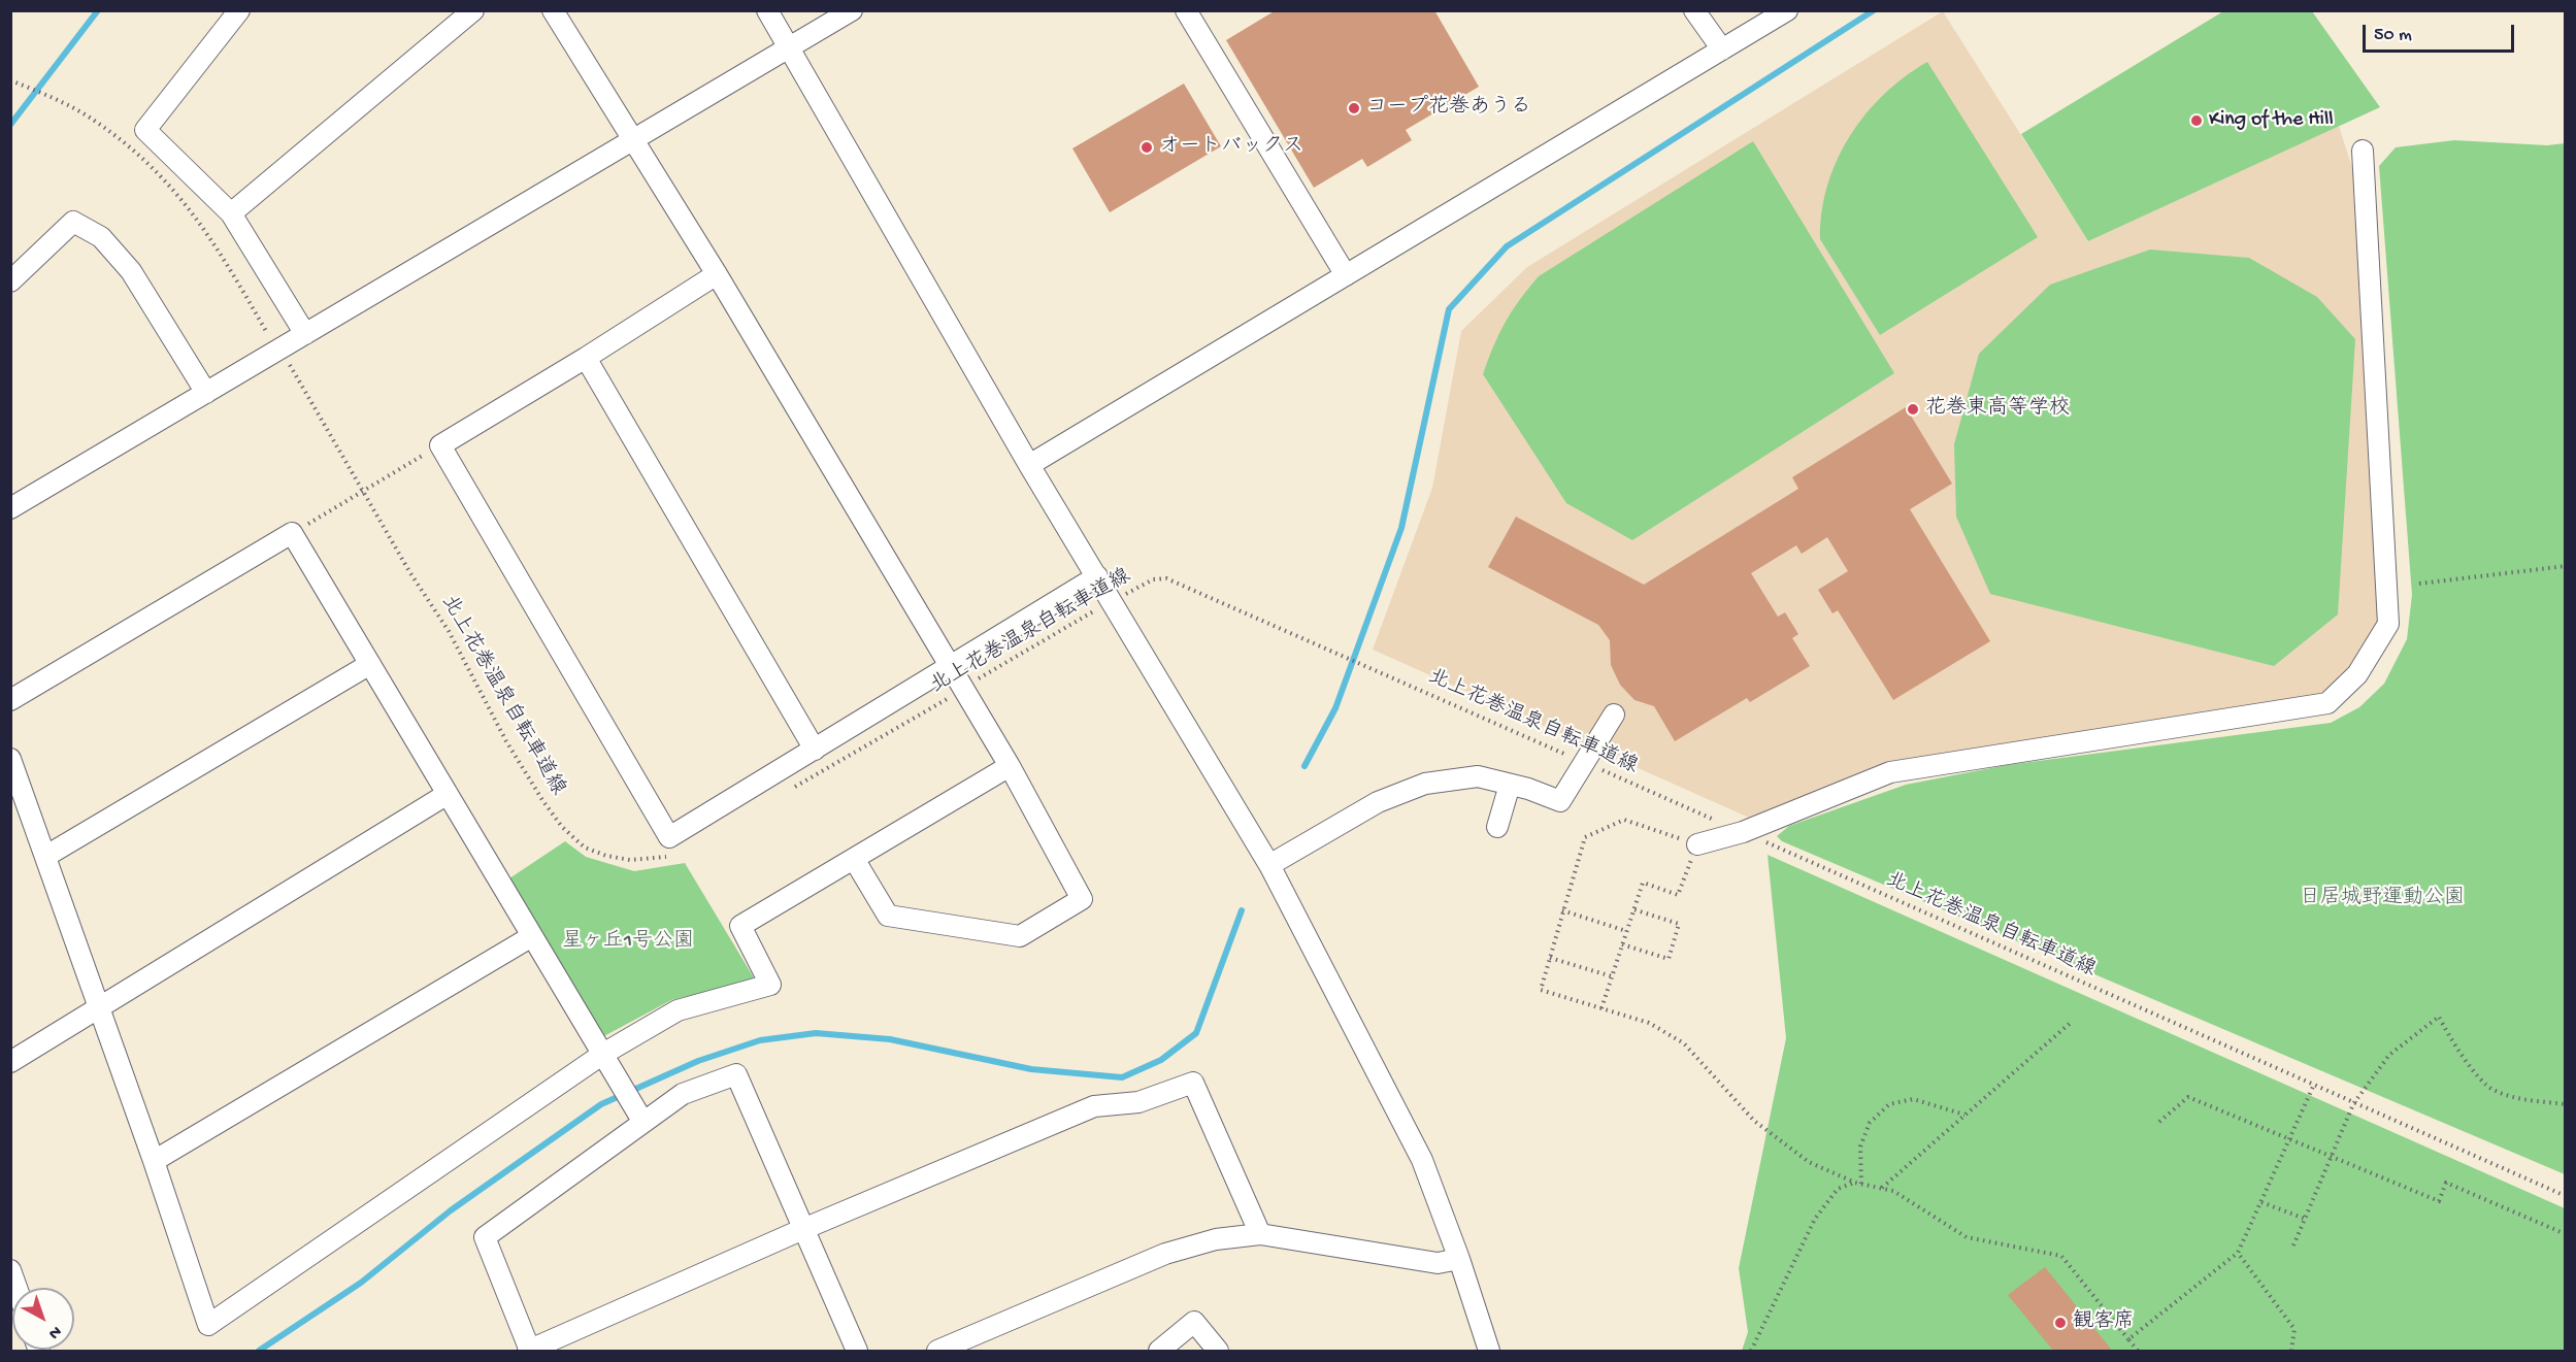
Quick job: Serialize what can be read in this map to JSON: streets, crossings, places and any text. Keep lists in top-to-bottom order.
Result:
{
  "streets": {
    "path": ["北上花巻温泉自転車道線"]
  },
  "parks": ["日居城野運動公園", "星ヶ丘1号公園"],
  "places": [
    "コープ花巻あうる",
    "King of the Hill",
    "オートバックス",
    "花巻東高等学校",
    "観客席"
  ],
  "scale_bar": "50 m",
  "north": "bottom right"
}
